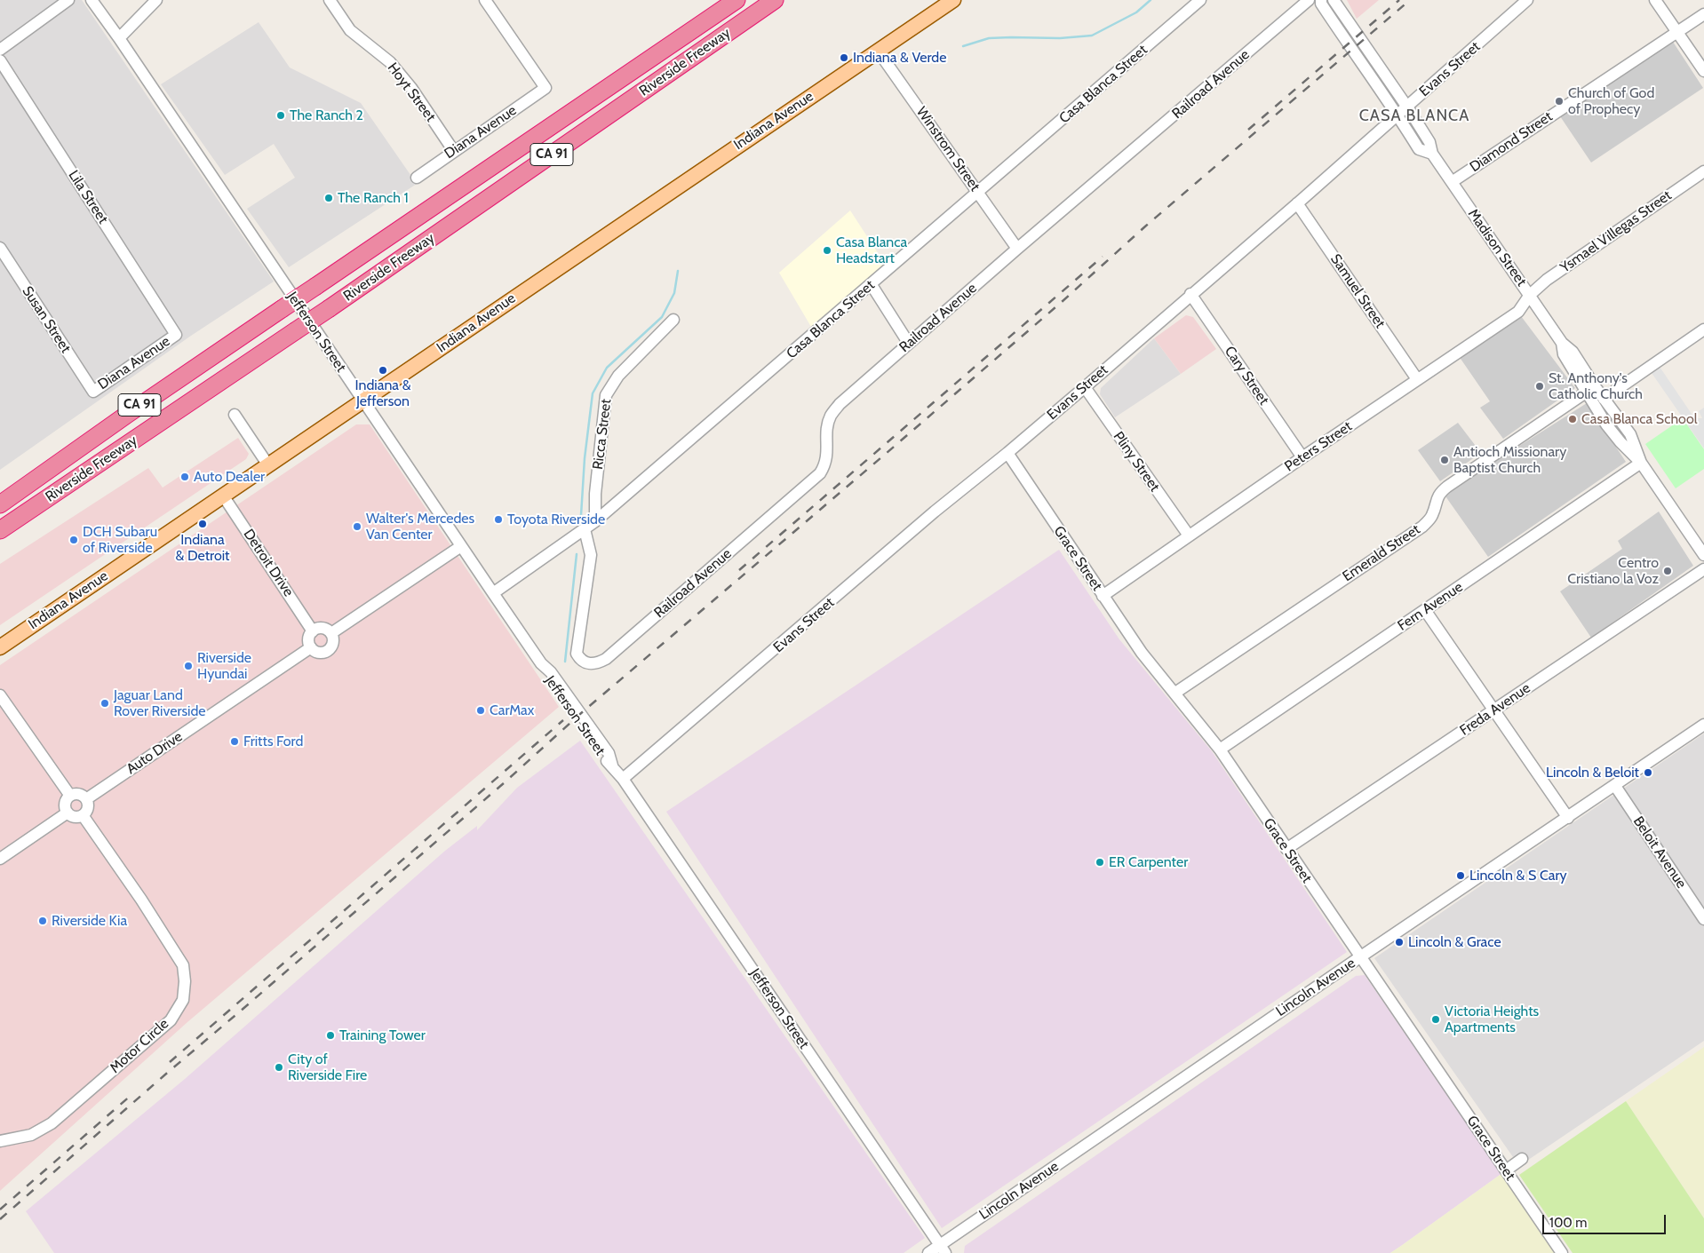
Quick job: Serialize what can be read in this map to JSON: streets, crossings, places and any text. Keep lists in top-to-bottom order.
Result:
{
  "streets": {
    "highway": ["Riverside Freeway", "CA 91"],
    "main road": ["Indiana Avenue"],
    "street": [
      "Evans Street",
      "Casa Blanca Street",
      "Railroad Avenue",
      "Hoyt Street",
      "Diana Avenue",
      "Diamond Street",
      "Winstrom Street",
      "Lila Street",
      "Ysmael Villegas Street",
      "Madison Street",
      "Samuel Street",
      "Susan Street",
      "Jefferson Street",
      "Cary Street",
      "Ricca Street",
      "Peters Street",
      "Pliny Street",
      "Emerald Street",
      "Grace Street",
      "Detroit Drive",
      "Fern Avenue",
      "Freda Avenue",
      "Auto Drive",
      "Beloit Avenue",
      "Lincoln Avenue",
      "Motor Circle"
    ]
  },
  "crossings": [
    ["Evans Street", "Madison Street"],
    ["Evans Street", "Samuel Street"],
    ["Evans Street", "Jefferson Street"],
    ["Evans Street", "Cary Street"],
    ["Evans Street", "Pliny Street"],
    ["Evans Street", "Grace Street"],
    ["Casa Blanca Street", "Railroad Avenue"],
    ["Casa Blanca Street", "Winstrom Street"],
    ["Casa Blanca Street", "Jefferson Street"],
    ["Casa Blanca Street", "Ricca Street"],
    ["Railroad Avenue", "Winstrom Street"],
    ["Hoyt Street", "Diana Avenue"],
    ["Indiana Avenue", "Winstrom Street"],
    ["Indiana Avenue", "Jefferson Street"],
    ["Indiana Avenue", "Detroit Drive"],
    ["Diana Avenue", "Lila Street"],
    ["Diana Avenue", "Susan Street"],
    ["Diamond Street", "Madison Street"],
    ["Ysmael Villegas Street", "Madison Street"],
    ["Ysmael Villegas Street", "Peters Street"],
    ["Madison Street", "Peters Street"],
    ["Madison Street", "Emerald Street"],
    ["Madison Street", "Fern Avenue"],
    ["Samuel Street", "Peters Street"],
    ["Jefferson Street", "Lincoln Avenue"],
    ["Cary Street", "Peters Street"],
    ["Peters Street", "Pliny Street"],
    ["Peters Street", "Grace Street"],
    ["Emerald Street", "Grace Street"],
    ["Grace Street", "Fern Avenue"],
    ["Grace Street", "Freda Avenue"],
    ["Grace Street", "Lincoln Avenue"],
    ["Detroit Drive", "Auto Drive"],
    ["Auto Drive", "Motor Circle"],
    ["Beloit Avenue", "Lincoln Avenue"]
  ],
  "districts": ["CASA BLANCA"],
  "places": [
    "Indiana & Verde",
    "Church of God of Prophecy",
    "The Ranch 2",
    "The Ranch 1",
    "Casa Blanca Headstart",
    "Indiana & Jefferson",
    "St. Anthony's Catholic Church",
    "Casa Blanca School",
    "Antioch Missionary Baptist Church",
    "Auto Dealer",
    "Toyota Riverside",
    "Indiana & Detroit",
    "Walter's Mercedes Van Center",
    "DCH Subaru of Riverside",
    "Centro Cristiano la Voz",
    "Riverside Hyundai",
    "Jaguar Land Rover Riverside",
    "CarMax",
    "Fritts Ford",
    "Lincoln & Beloit",
    "ER Carpenter",
    "Lincoln & S Cary",
    "Riverside Kia",
    "Lincoln & Grace",
    "Victoria Heights Apartments",
    "Training Tower",
    "City of Riverside Fire"
  ],
  "scale_bar": "100 m"
}
